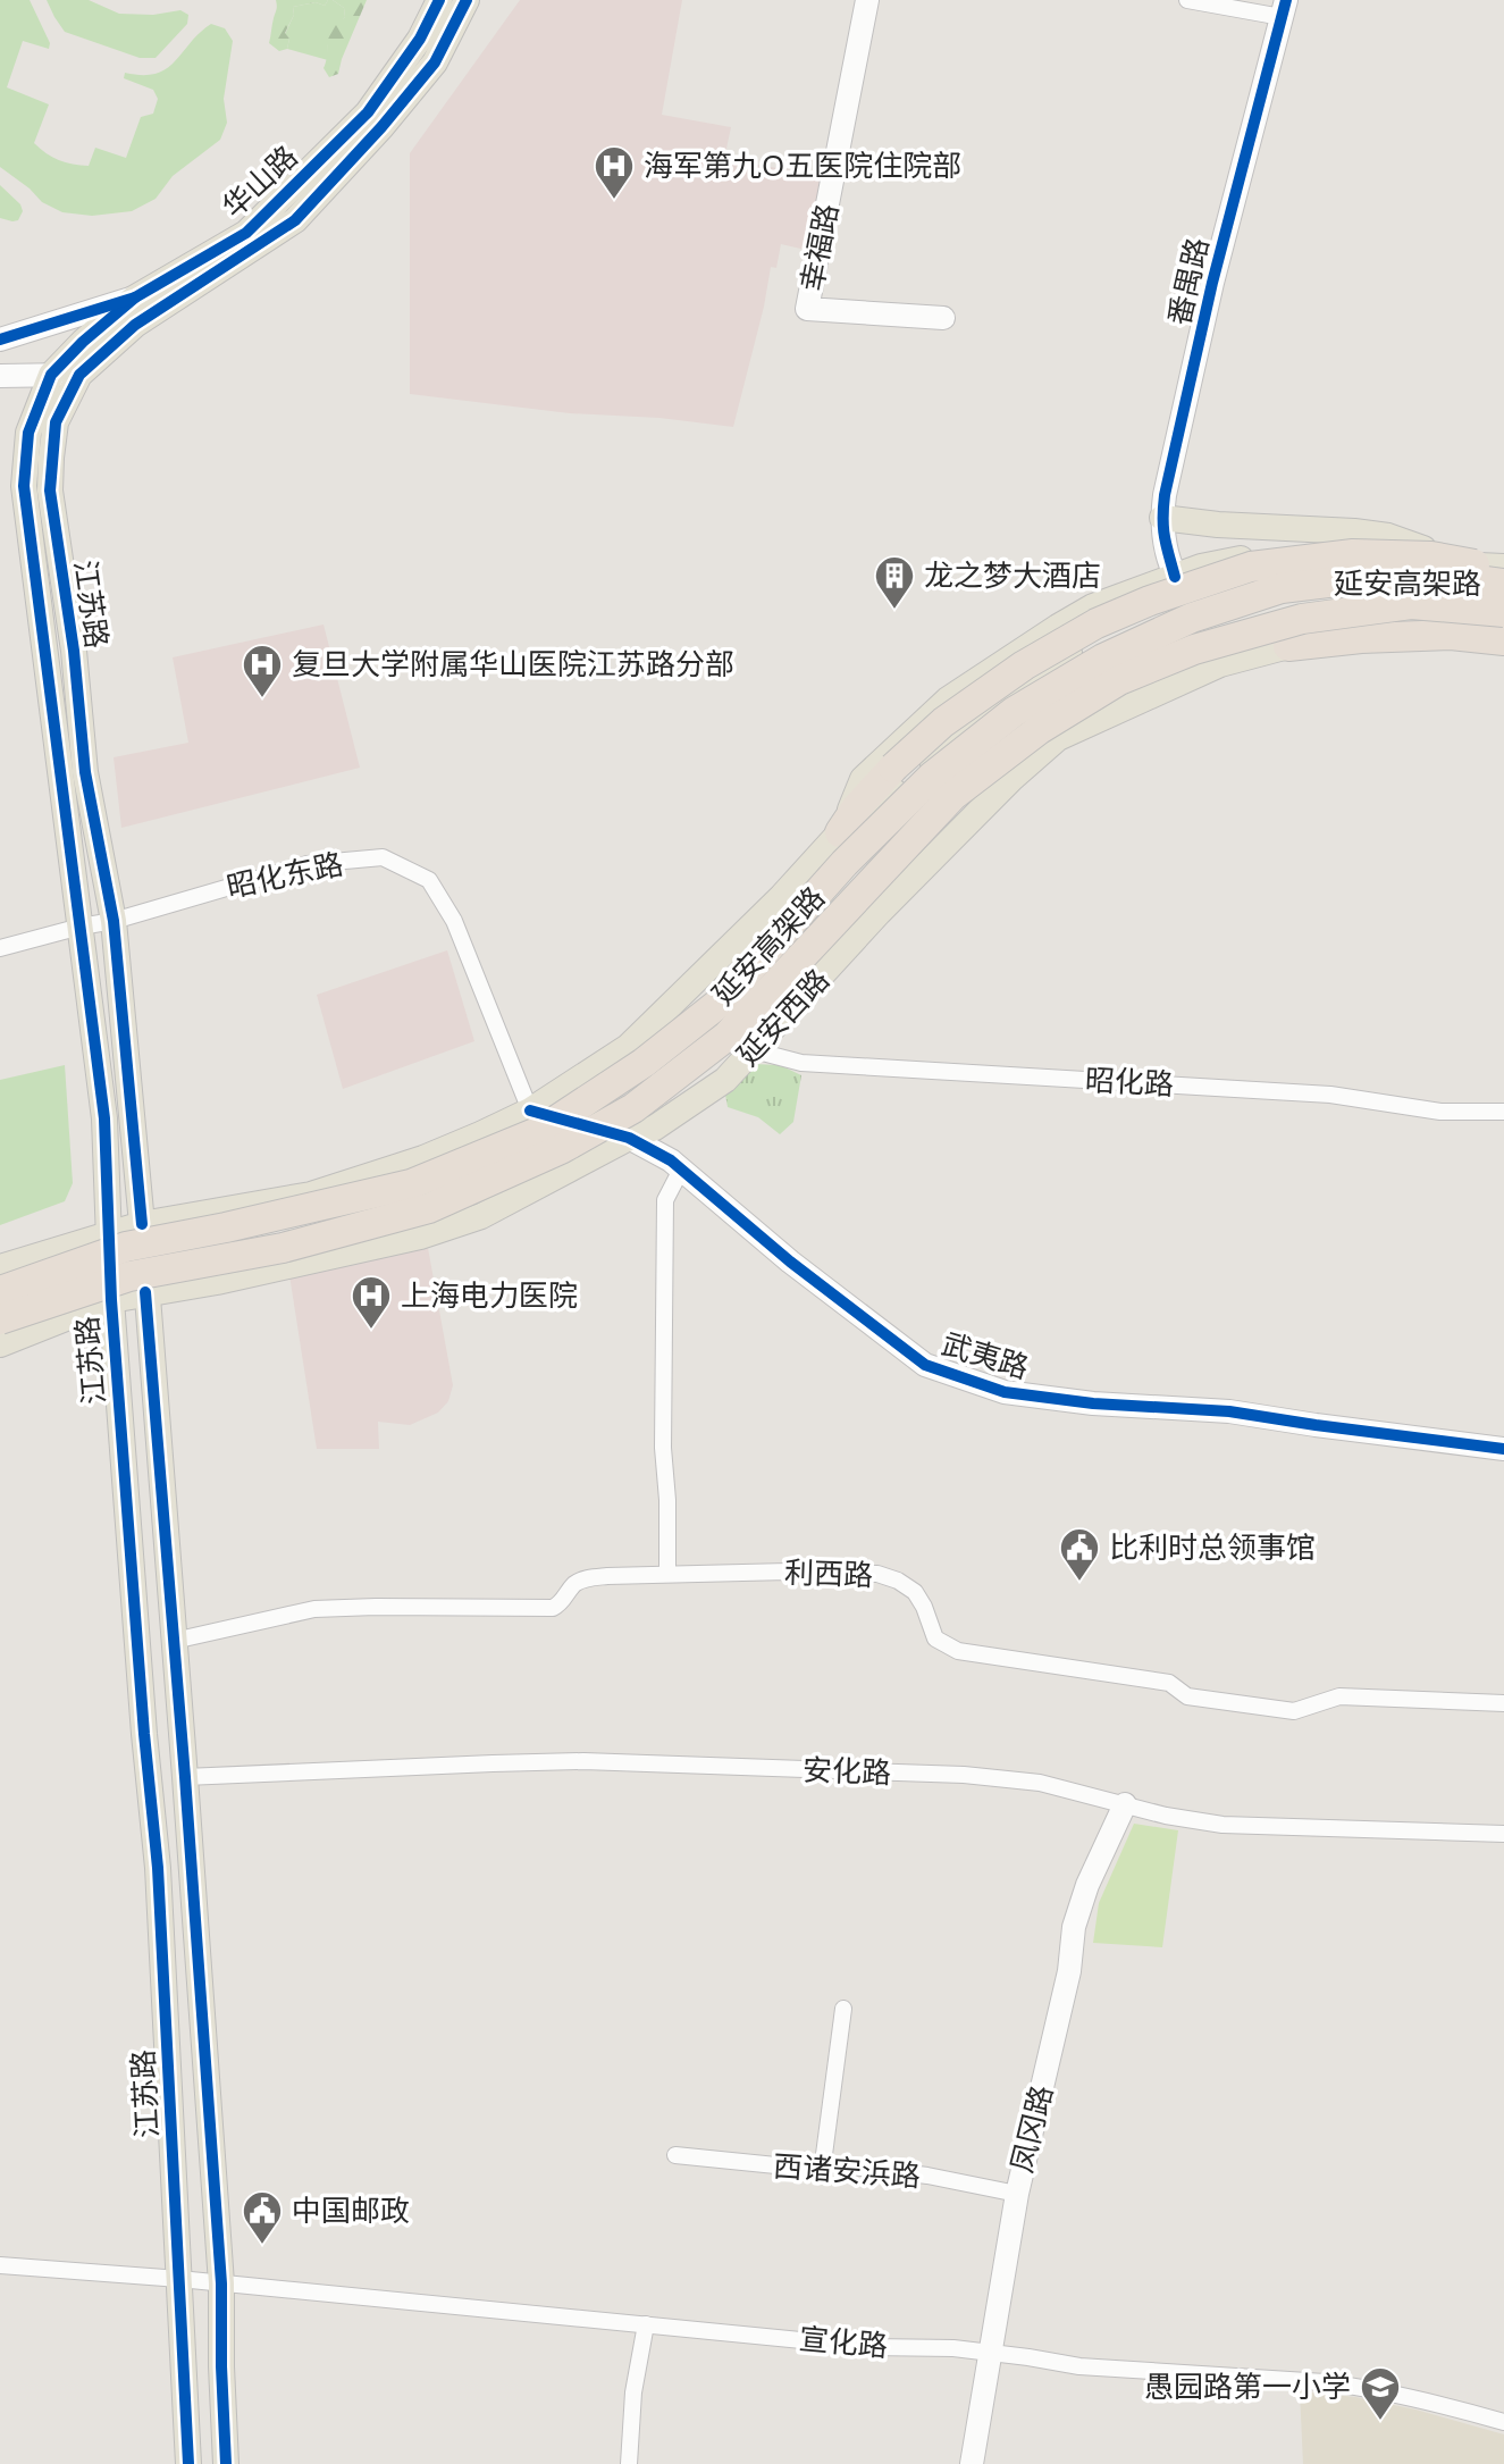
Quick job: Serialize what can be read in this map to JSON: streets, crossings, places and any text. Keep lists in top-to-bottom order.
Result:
{
  "streets": {
    "highway": ["延安高架路"],
    "main road": ["华山路", "江苏路", "延安西路"],
    "street": [
      "幸福路",
      "番禺路",
      "昭化东路",
      "昭化路",
      "武夷路",
      "利西路",
      "安化路",
      "凤冈路",
      "西诸安浜路",
      "宣化路"
    ]
  },
  "crossings": [
    ["华山路", "江苏路"],
    ["番禺路", "延安西路"],
    ["江苏路", "昭化东路"],
    ["江苏路", "延安西路"],
    ["江苏路", "利西路"],
    ["江苏路", "安化路"],
    ["江苏路", "宣化路"],
    ["昭化东路", "武夷路"],
    ["延安西路", "昭化路"],
    ["延安西路", "武夷路"],
    ["安化路", "凤冈路"],
    ["凤冈路", "西诸安浜路"],
    ["凤冈路", "宣化路"]
  ],
  "places": {
    "hospital": ["海军第九O五医院住院部", "复旦大学附属华山医院江苏路分部", "上海电力医院"],
    "building": ["龙之梦大酒店"],
    "public building": ["比利时总领事馆", "中国邮政"],
    "school or university": ["愚园路第一小学"]
  }
}
